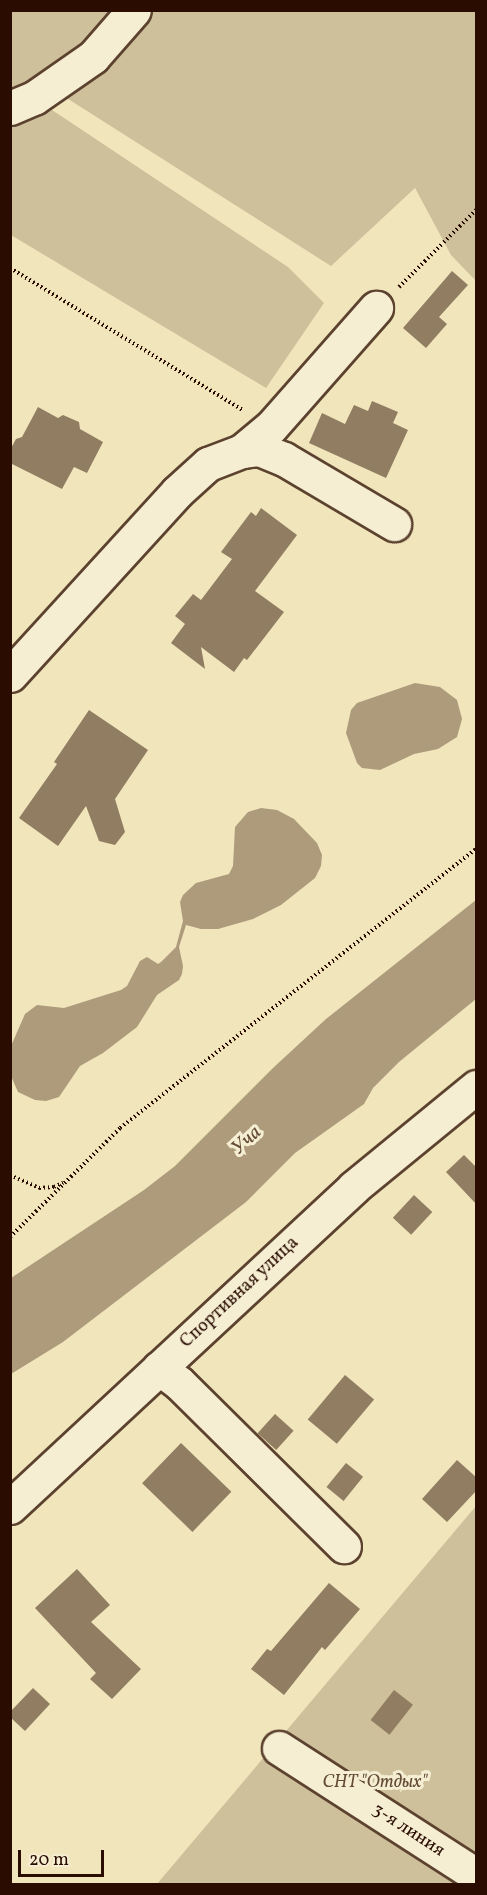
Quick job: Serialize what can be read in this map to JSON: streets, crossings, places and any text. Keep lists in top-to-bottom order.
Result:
{
  "streets": {
    "street": ["Спортивная улица", "3-я линия"]
  },
  "water": ["Уча"],
  "parks": ["СНТ \"Отдых\""],
  "scale_bar": "20 m"
}
